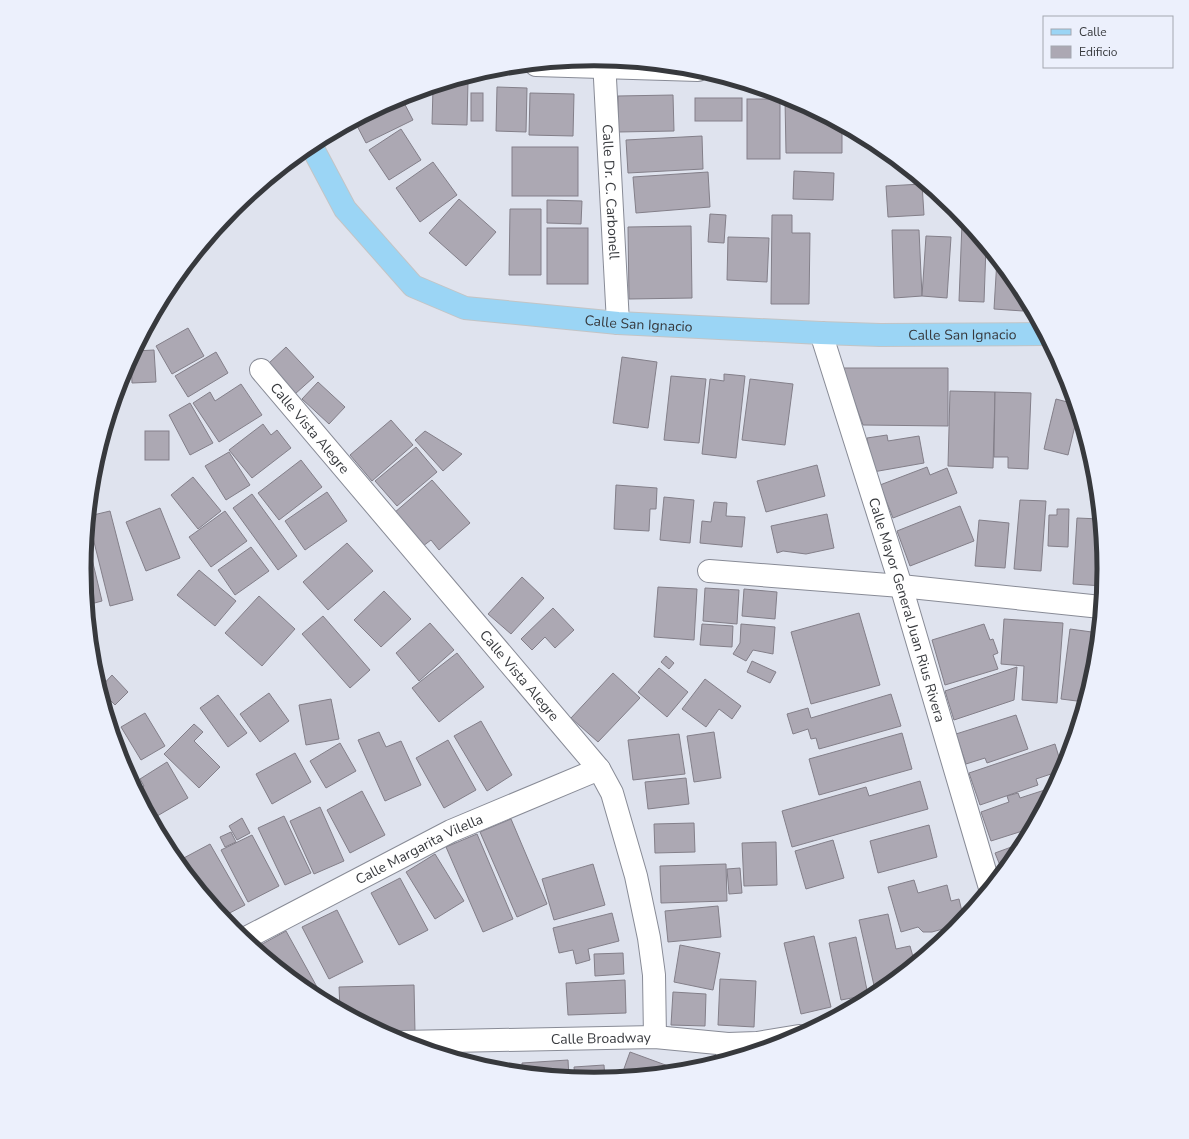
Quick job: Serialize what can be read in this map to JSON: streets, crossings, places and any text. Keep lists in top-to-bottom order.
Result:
{
  "streets": {
    "main road": ["Calle San Ignacio"],
    "street": [
      "Calle Dr. C. Carbonell",
      "Calle Vista Alegre",
      "Calle Mayor General Juan Rius Rivera",
      "Calle Margarita Vilella",
      "Calle Broadway"
    ]
  },
  "crossings": [
    ["Calle Dr. C. Carbonell", "Calle San Ignacio"],
    ["Calle San Ignacio", "Calle Mayor General Juan Rius Rivera"],
    ["Calle Vista Alegre", "Calle Margarita Vilella"],
    ["Calle Vista Alegre", "Calle Broadway"]
  ],
  "legend": ["Calle", "Edificio"]
}
